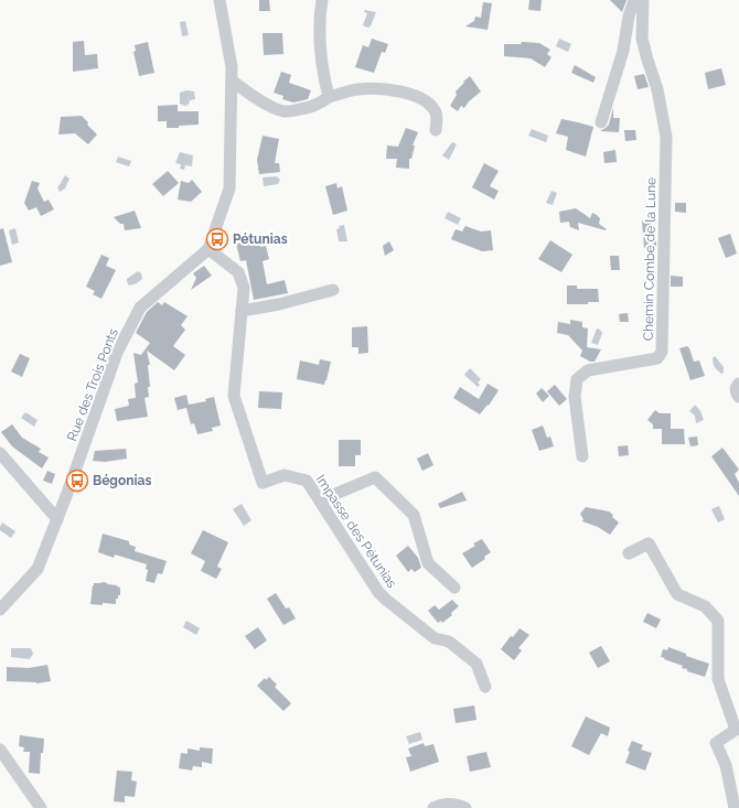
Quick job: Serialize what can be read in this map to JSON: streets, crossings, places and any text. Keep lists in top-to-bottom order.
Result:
{
  "streets": {
    "street": ["Chemin Combe de la Lune", "Rue des Trois Ponts", "Impasse des Pétunias"]
  },
  "crossings": [
    ["Rue des Trois Ponts", "Impasse des Pétunias"]
  ],
  "places": {
    "bus stop": ["Pétunias", "Bégonias"]
  }
}
